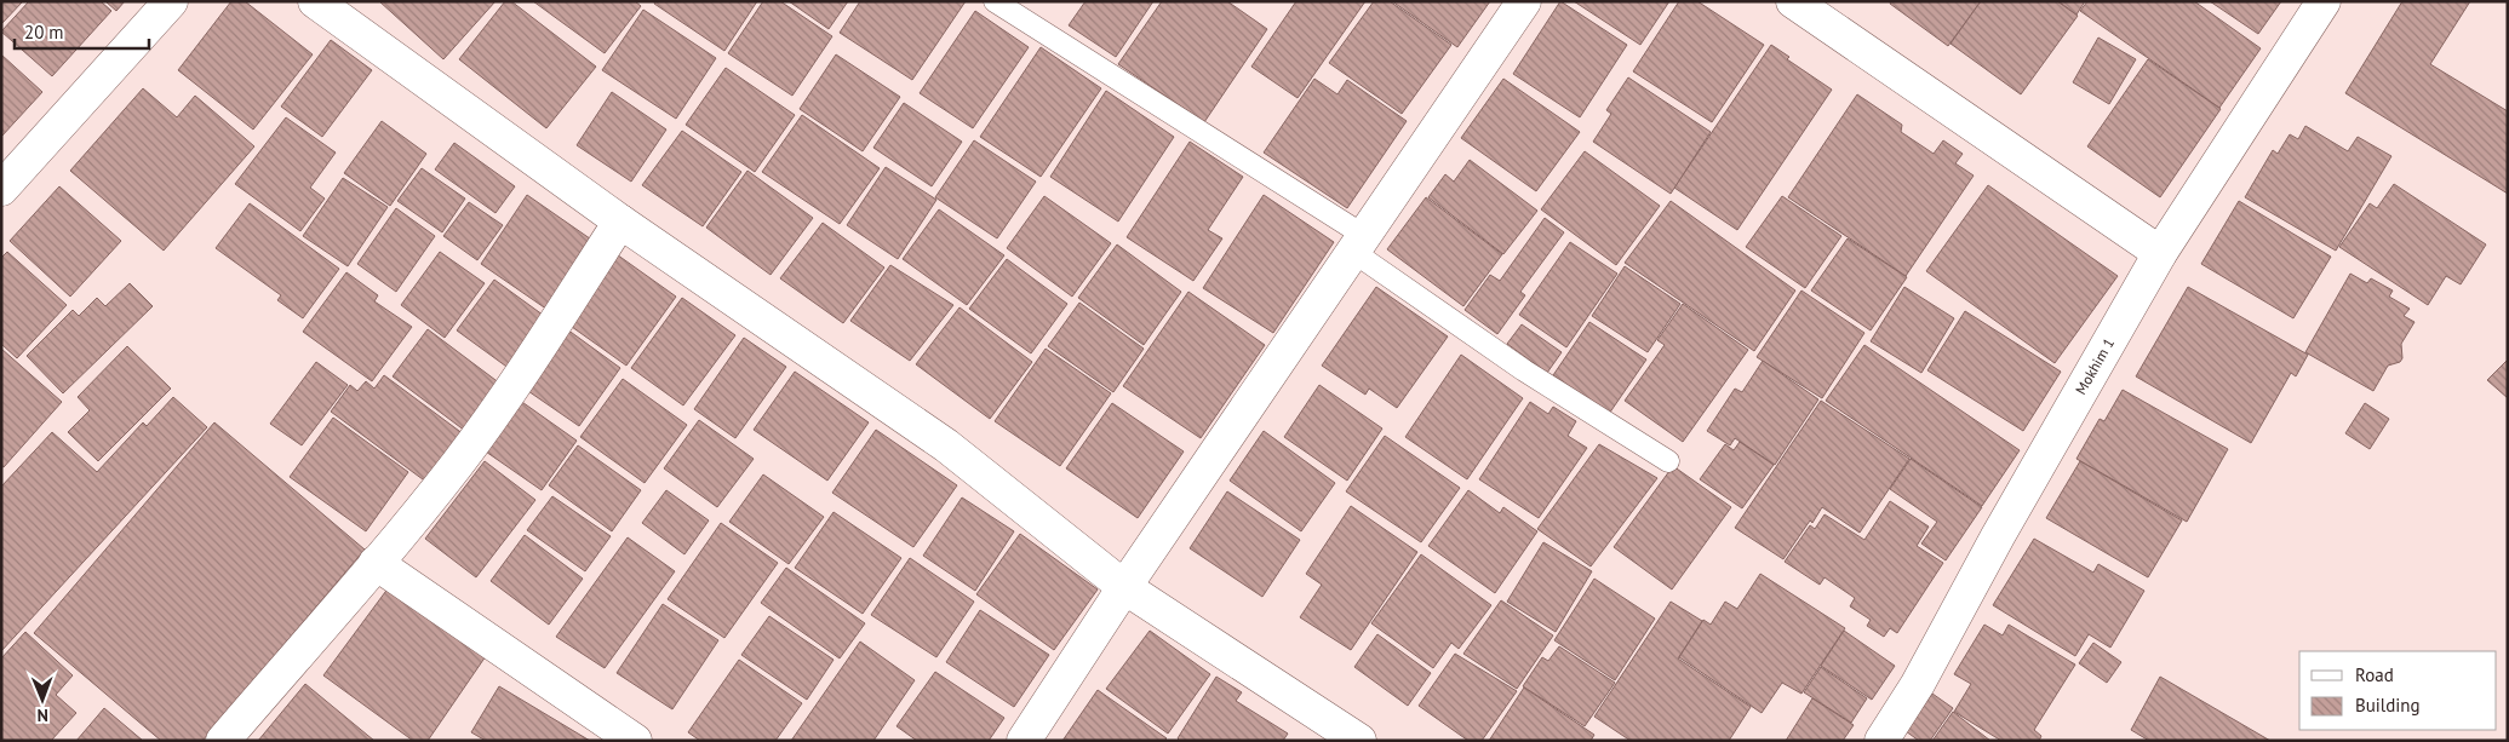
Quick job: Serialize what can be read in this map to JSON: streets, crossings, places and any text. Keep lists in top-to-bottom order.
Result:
{
  "streets": {
    "street": ["Mokhim 1"]
  },
  "legend": ["Road", "Building"],
  "scale_bar": "20 m",
  "north": "bottom"
}
